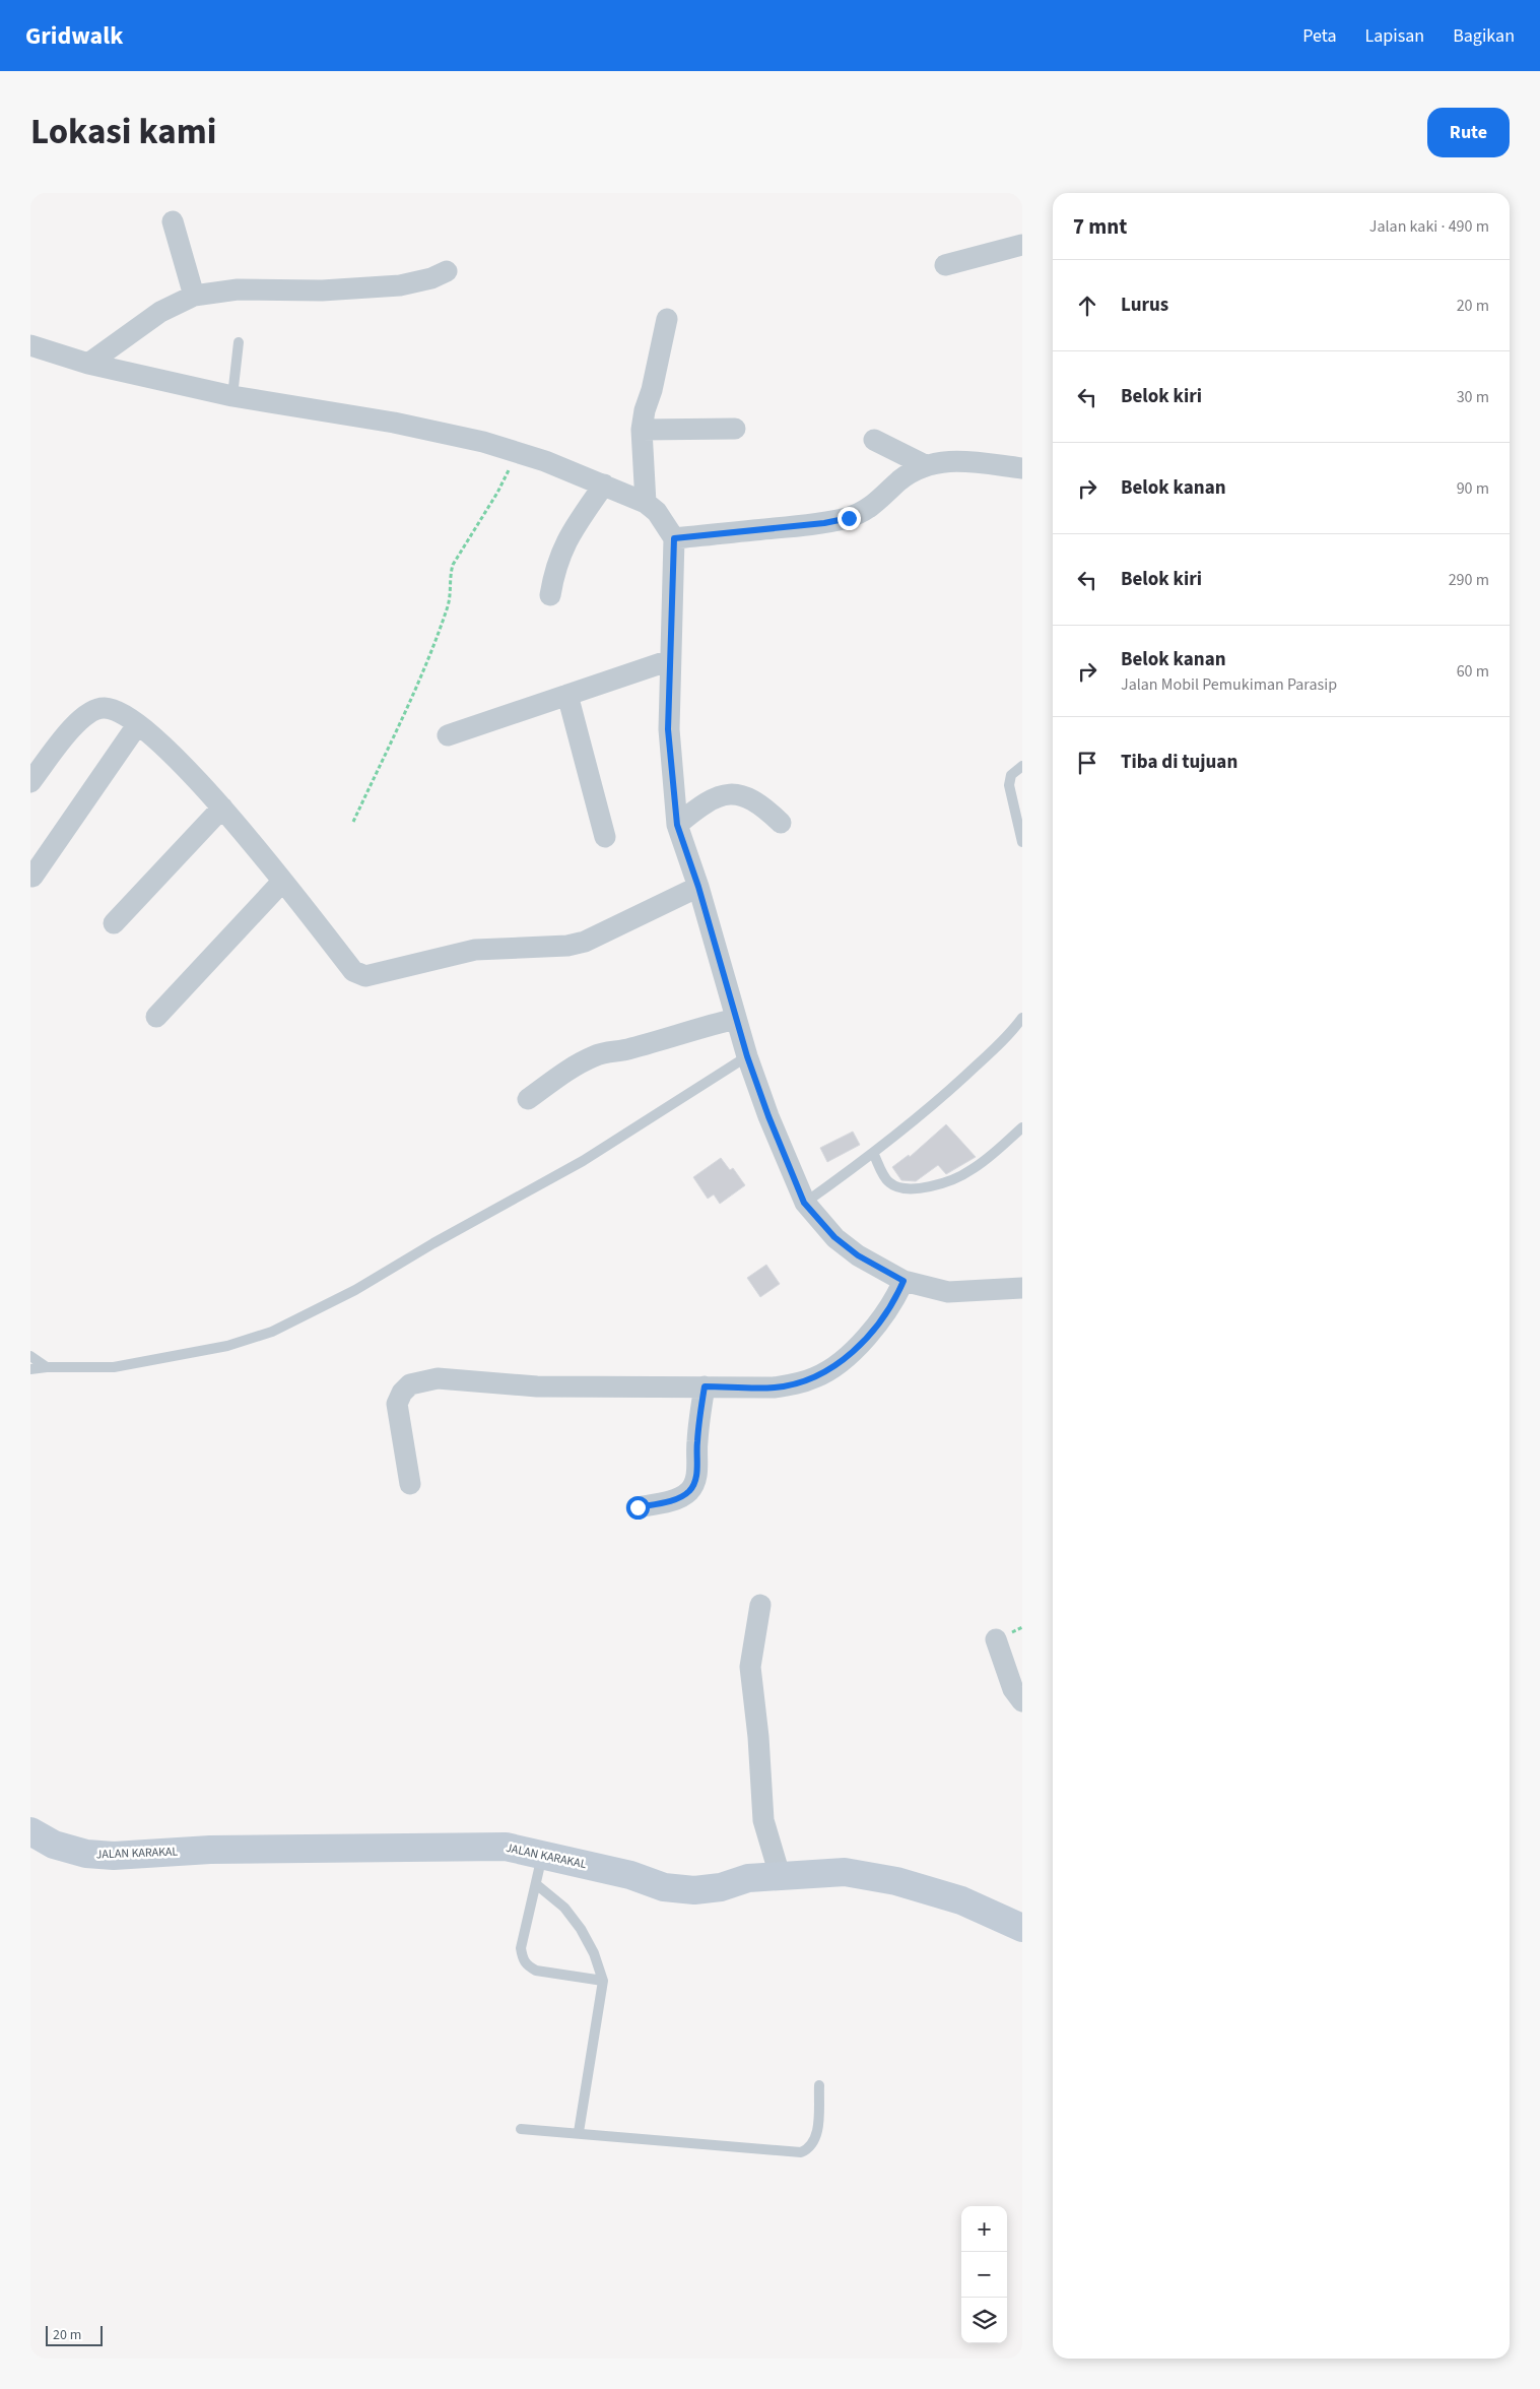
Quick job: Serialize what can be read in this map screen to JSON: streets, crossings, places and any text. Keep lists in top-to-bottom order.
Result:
{
  "streets": {
    "main road": ["JALAN KARAKAL"]
  },
  "scale_bar": "20 m",
  "page": {
    "header": "Gridwalk",
    "nav": ["Peta", "Lapisan", "Bagikan"],
    "title": "Lokasi kami",
    "buttons": "Rute",
    "heading": ["7 mnt", "Jalan kaki · 490 m"],
    "list": [
      ["Lurus", "20 m"],
      ["Belok kiri", "30 m"],
      ["Belok kanan", "90 m"],
      ["Belok kiri", "290 m"],
      ["Belok kanan", "Jalan Mobil Pemukiman Parasip", "60 m"],
      "Tiba di tujuan"
    ],
    "map_buttons": ["+", "−"],
    "scale": "20 m"
  }
}
